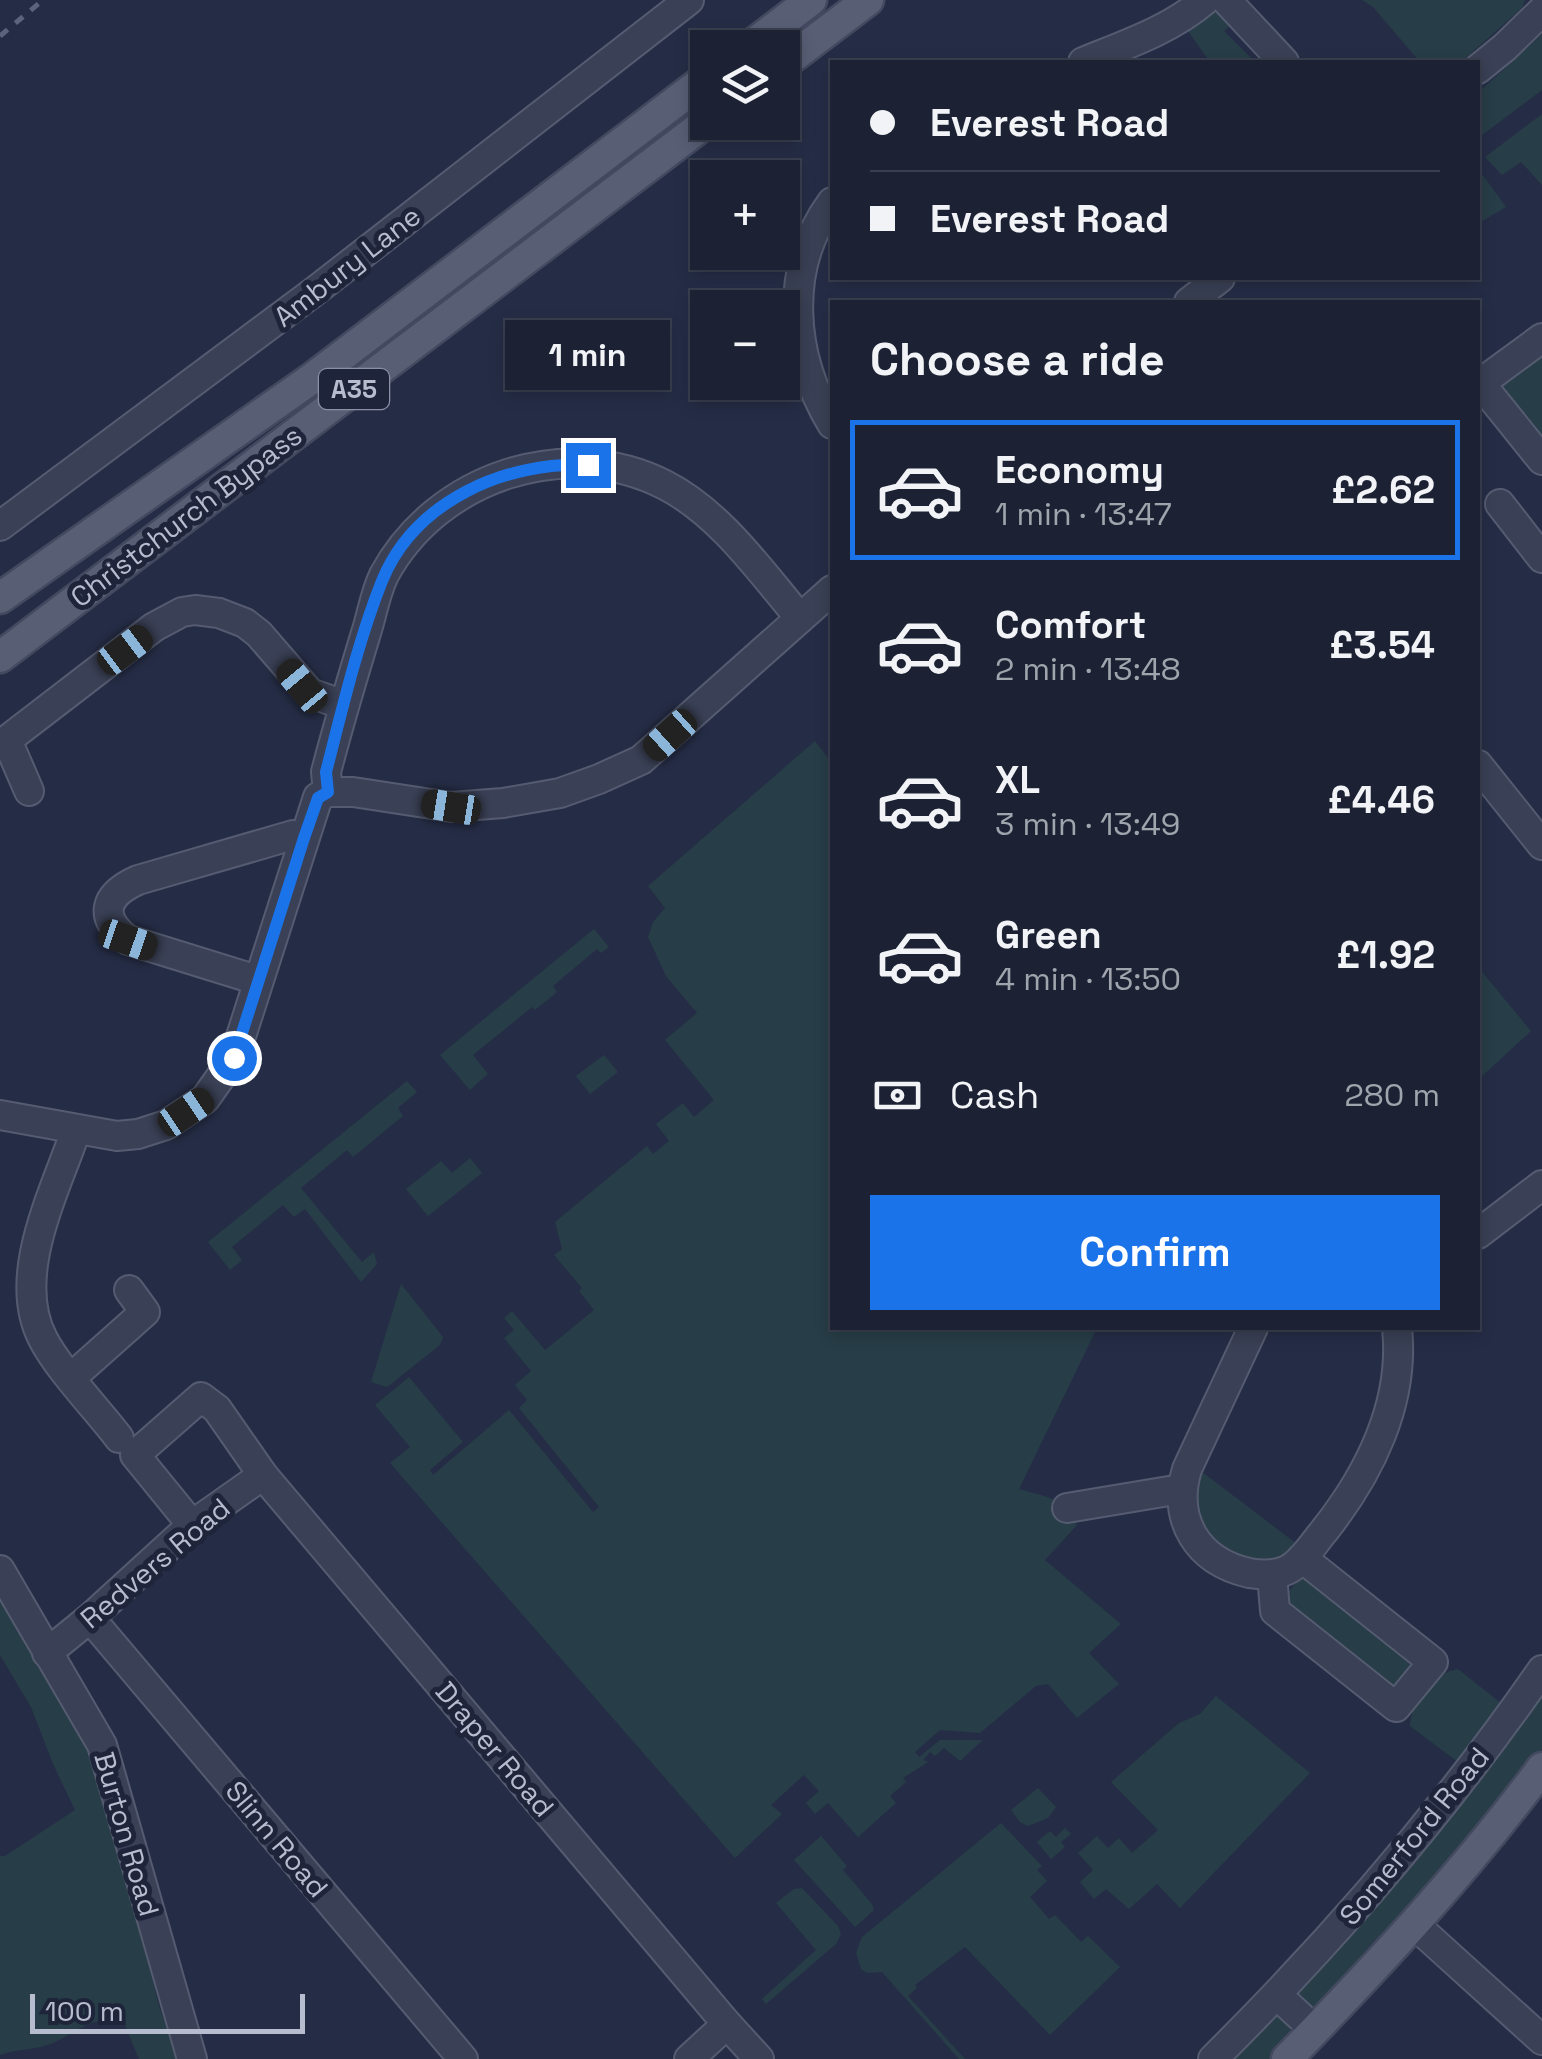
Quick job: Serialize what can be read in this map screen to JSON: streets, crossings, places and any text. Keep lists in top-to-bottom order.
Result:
{
  "streets": {
    "main road": ["A35", "Christchurch Bypass", "Somerford Road"],
    "street": [
      "Ambury Lane",
      "Redvers Road",
      "Draper Road",
      "Burton Road",
      "Slinn Road"
    ]
  },
  "crossings": [
    ["Redvers Road", "Draper Road"],
    ["Redvers Road", "Burton Road"],
    ["Redvers Road", "Slinn Road"]
  ],
  "scale_bar": "100 m",
  "page": {
    "map_buttons": ["+", "−"],
    "banner": ["Everest Road", "Everest Road"],
    "heading": "Choose a ride",
    "bubble": "1 min",
    "list": [
      {
        "name": "Economy",
        "note": "1 min · 13:47",
        "value": "£2.62"
      },
      {
        "name": "Comfort",
        "note": "2 min · 13:48",
        "value": "£3.54"
      },
      {
        "name": "XL",
        "note": "3 min · 13:49",
        "value": "£4.46"
      },
      {
        "name": "Green",
        "note": "4 min · 13:50",
        "value": "£1.92"
      }
    ],
    "pay": ["Cash", "280 m"],
    "buttons": "Confirm",
    "scale": "100 m"
  }
}
